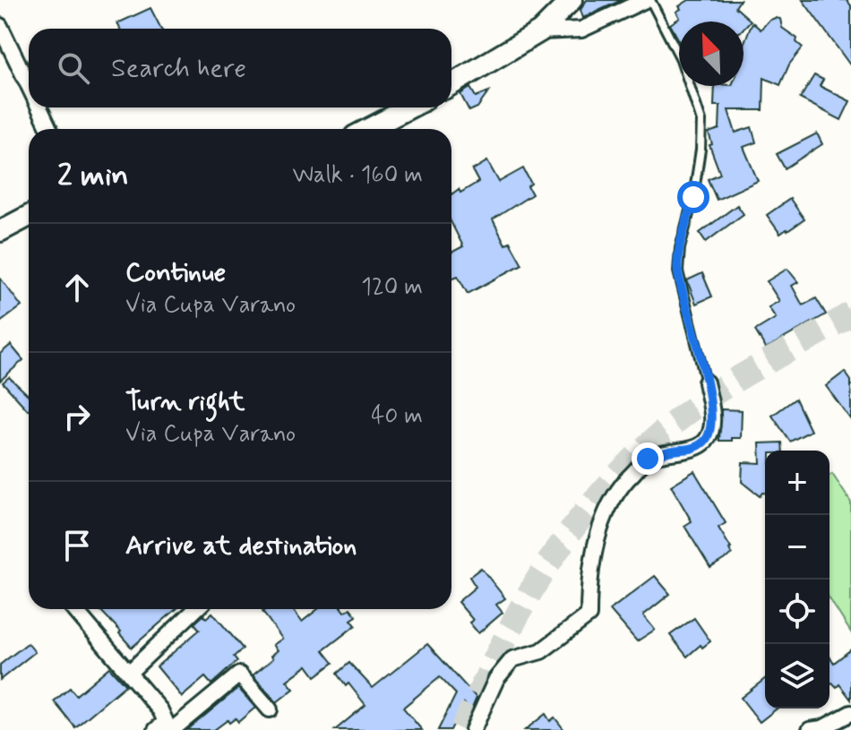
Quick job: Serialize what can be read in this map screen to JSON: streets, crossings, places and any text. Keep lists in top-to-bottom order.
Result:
{
  "north": "top left",
  "page": {
    "search": "Search here",
    "heading": ["2 min", "Walk · 160 m"],
    "list": [
      ["Continue", "Via Cupa Varano", "120 m"],
      ["Turn right", "Via Cupa Varano", "40 m"],
      "Arrive at destination"
    ],
    "map_buttons": ["+", "−"]
  }
}
